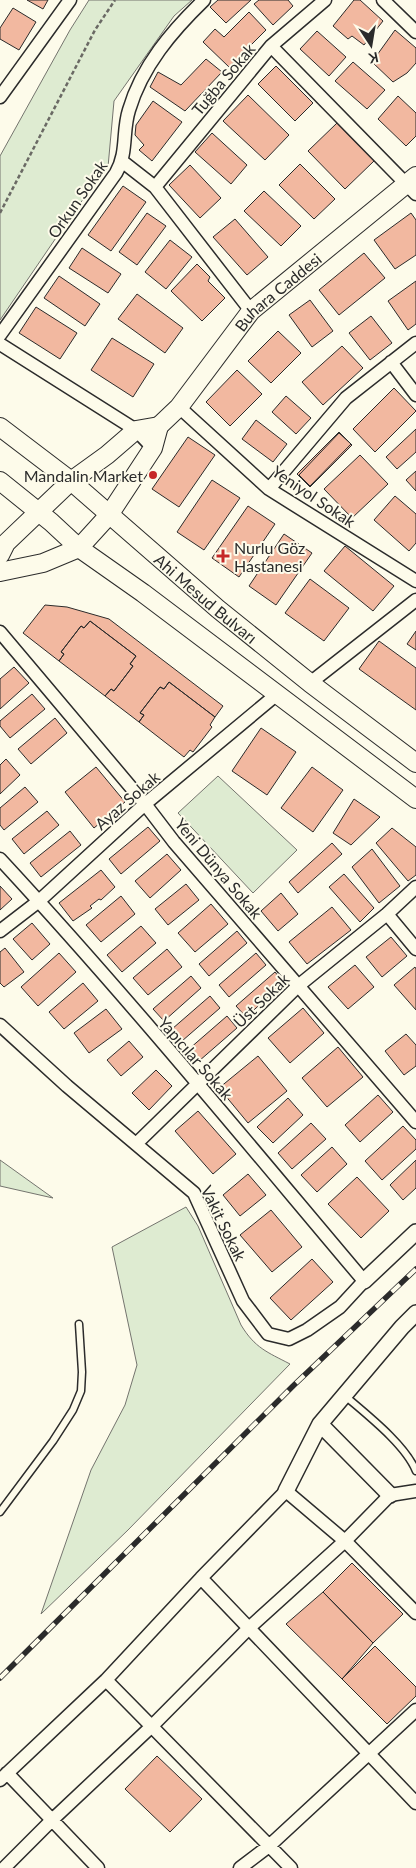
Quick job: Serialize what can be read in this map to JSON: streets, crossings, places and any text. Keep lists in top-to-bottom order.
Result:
{
  "streets": {
    "main road": ["Buhara Caddesi", "Ahi Mesud Bulvarı"],
    "street": [
      "Tuğba Sokak",
      "Orkun Sokak",
      "Yeniyol Sokak",
      "Ayaz Sokak",
      "Yeni Dünya Sokak",
      "Üst Sokak",
      "Yapıcılar Sokak",
      "Vakit Sokak"
    ]
  },
  "crossings": [
    ["Buhara Caddesi", "Yeniyol Sokak"],
    ["Ahi Mesud Bulvarı", "Ayaz Sokak"],
    ["Ayaz Sokak", "Yeni Dünya Sokak"],
    ["Ayaz Sokak", "Yapıcılar Sokak"],
    ["Yeni Dünya Sokak", "Üst Sokak"],
    ["Üst Sokak", "Yapıcılar Sokak"],
    ["Üst Sokak", "Vakit Sokak"],
    ["Yapıcılar Sokak", "Vakit Sokak"]
  ],
  "places": {
    "other": ["Mandalin Market"],
    "health": ["Nurlu Göz Hastanesi"]
  },
  "north": "bottom"
}
